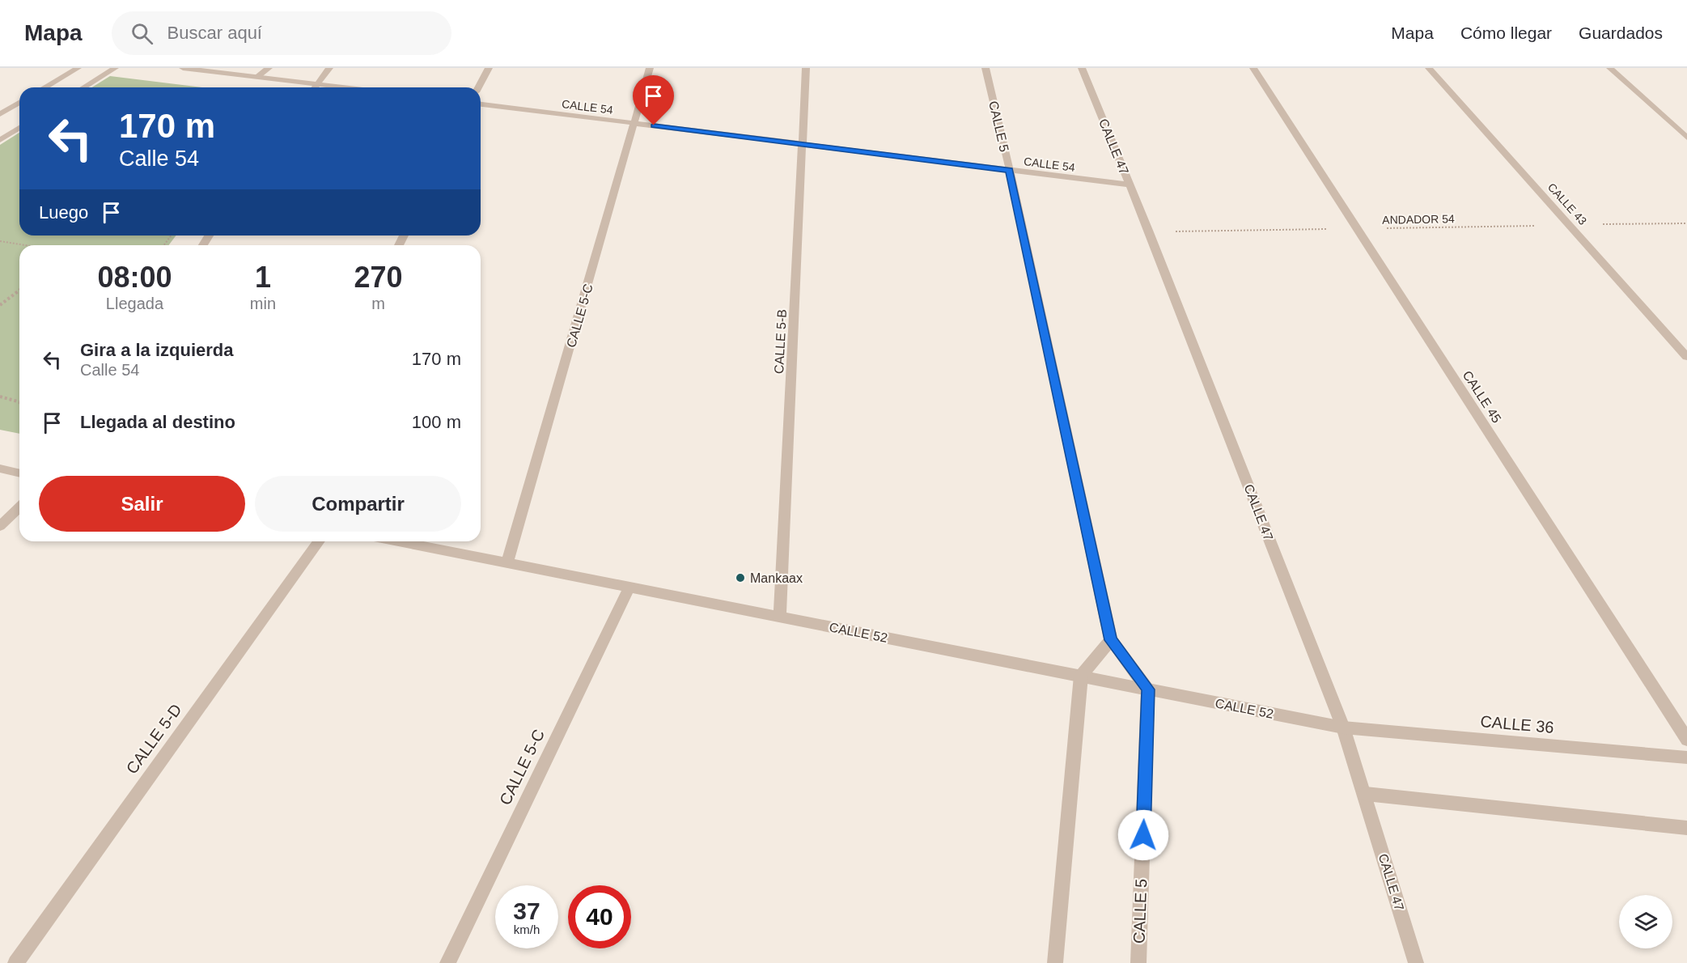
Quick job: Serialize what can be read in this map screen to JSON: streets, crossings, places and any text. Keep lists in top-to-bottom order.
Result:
{
  "streets": {
    "street": [
      "CALLE 54",
      "CALLE 5",
      "CALLE 47",
      "CALLE 43",
      "CALLE 5-C",
      "CALLE 5-B",
      "CALLE 45",
      "CALLE 52",
      "CALLE 36",
      "CALLE 5-D"
    ],
    "path": ["ANDADOR 54"]
  },
  "crossings": [
    ["CALLE 54", "CALLE 5"],
    ["CALLE 54", "CALLE 47"],
    ["CALLE 54", "CALLE 5-C"],
    ["CALLE 54", "CALLE 5-B"],
    ["CALLE 5", "CALLE 52"],
    ["CALLE 47", "ANDADOR 54"],
    ["CALLE 47", "CALLE 52"],
    ["CALLE 47", "CALLE 36"],
    ["CALLE 43", "ANDADOR 54"],
    ["ANDADOR 54", "CALLE 45"],
    ["CALLE 5-C", "CALLE 52"],
    ["CALLE 5-B", "CALLE 52"],
    ["CALLE 52", "CALLE 36"]
  ],
  "places": ["Mankaax"],
  "page": {
    "header": "Mapa",
    "search": "Buscar aquí",
    "nav": ["Mapa", "Cómo llegar", "Guardados"],
    "turn": ["170 m", "Calle 54"],
    "then": "Luego",
    "eta": [
      "08:00",
      "Llegada",
      "1",
      "min",
      "270",
      "m"
    ],
    "list": [
      {
        "name": "Gira a la izquierda",
        "note": "Calle 54",
        "value": "170 m"
      },
      {
        "name": "Llegada al destino",
        "value": "100 m"
      }
    ],
    "buttons": ["Salir", "Compartir"],
    "speed": "37 km/h",
    "limit": "40"
  }
}
